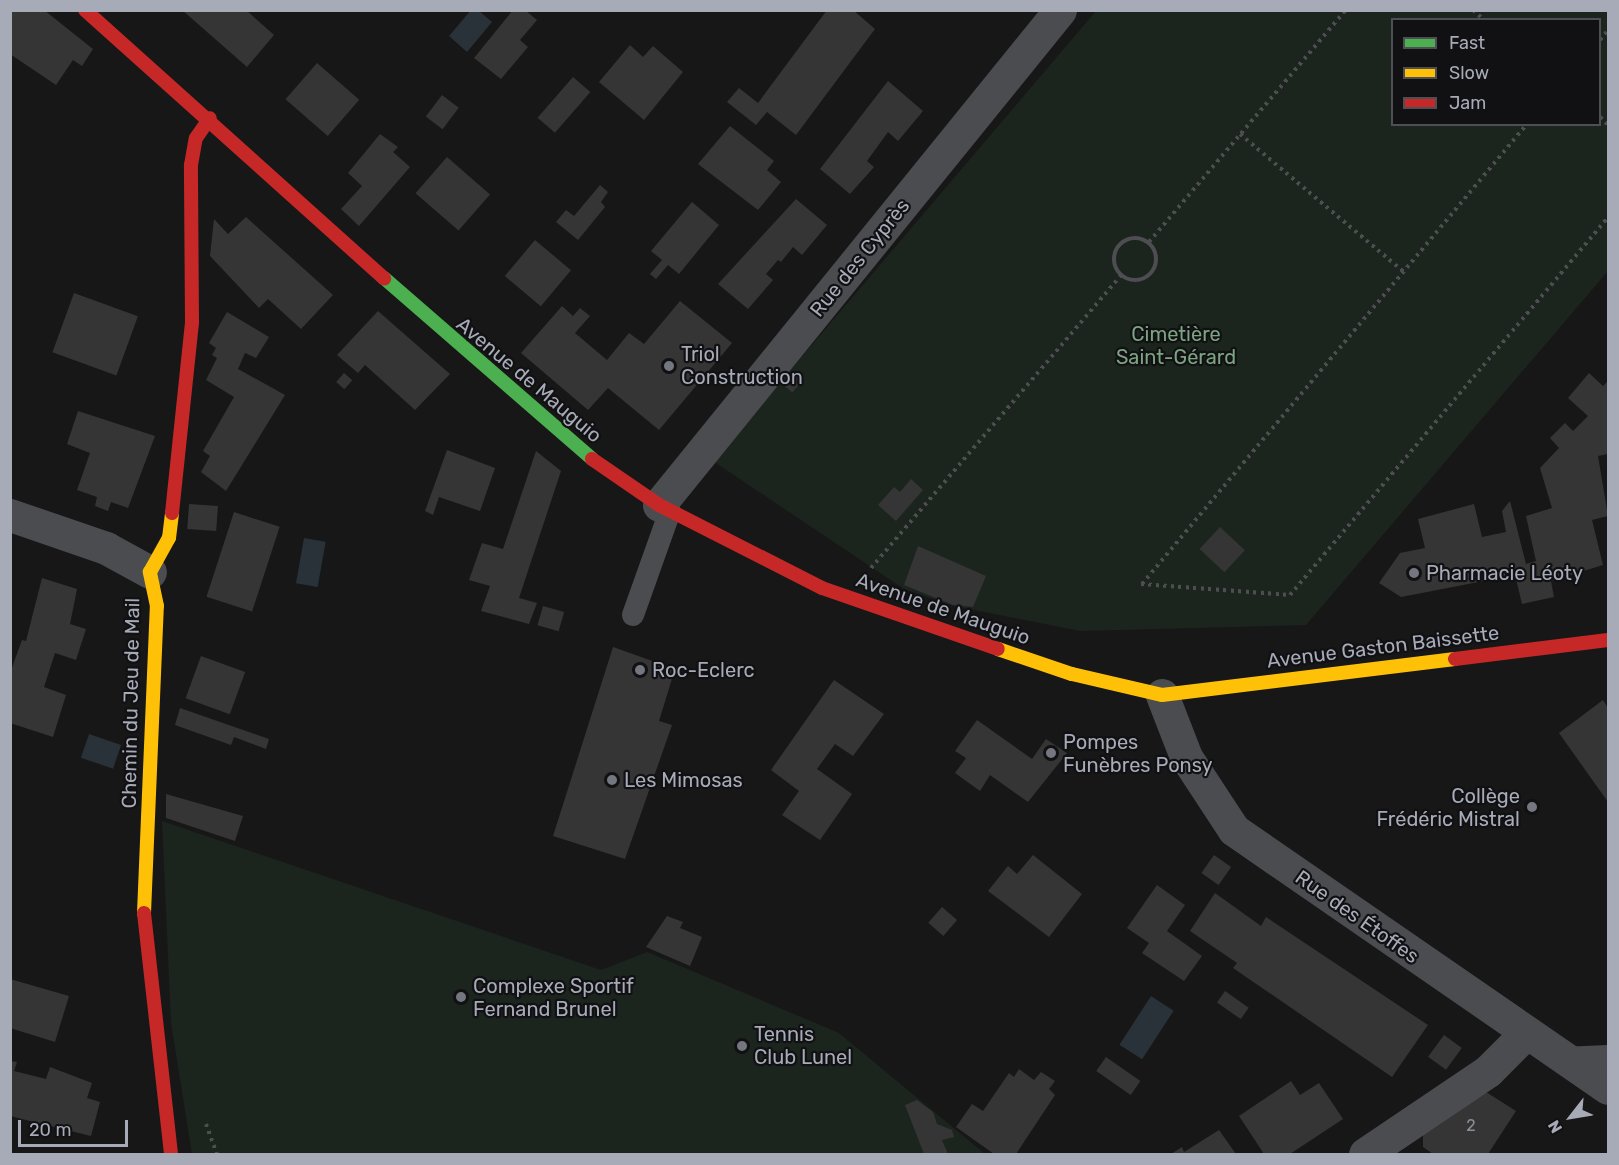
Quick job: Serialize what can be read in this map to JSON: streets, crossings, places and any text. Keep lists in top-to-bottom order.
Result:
{
  "streets": {
    "main road": ["Avenue de Mauguio", "Avenue Gaston Baissette", "Chemin du Jeu de Mail"],
    "street": ["Rue des Cyprès", "Rue des Étoffes"]
  },
  "crossings": [
    ["Rue des Cyprès", "Avenue de Mauguio"],
    ["Avenue de Mauguio", "Avenue Gaston Baissette"],
    ["Avenue de Mauguio", "Chemin du Jeu de Mail"],
    ["Avenue de Mauguio", "Rue des Étoffes"],
    ["Avenue Gaston Baissette", "Rue des Étoffes"]
  ],
  "parks": ["Cimetière Saint-Gérard"],
  "places": [
    "Triol Construction",
    "Pharmacie Léoty",
    "Roc-Eclerc",
    "Pompes Funèbres Ponsy",
    "Les Mimosas",
    "Collège Frédéric Mistral",
    "Complexe Sportif Fernand Brunel",
    "Tennis Club Lunel"
  ],
  "house_numbers": ["2"],
  "legend": ["Fast", "Slow", "Jam"],
  "scale_bar": "20 m",
  "north": "bottom left"
}
